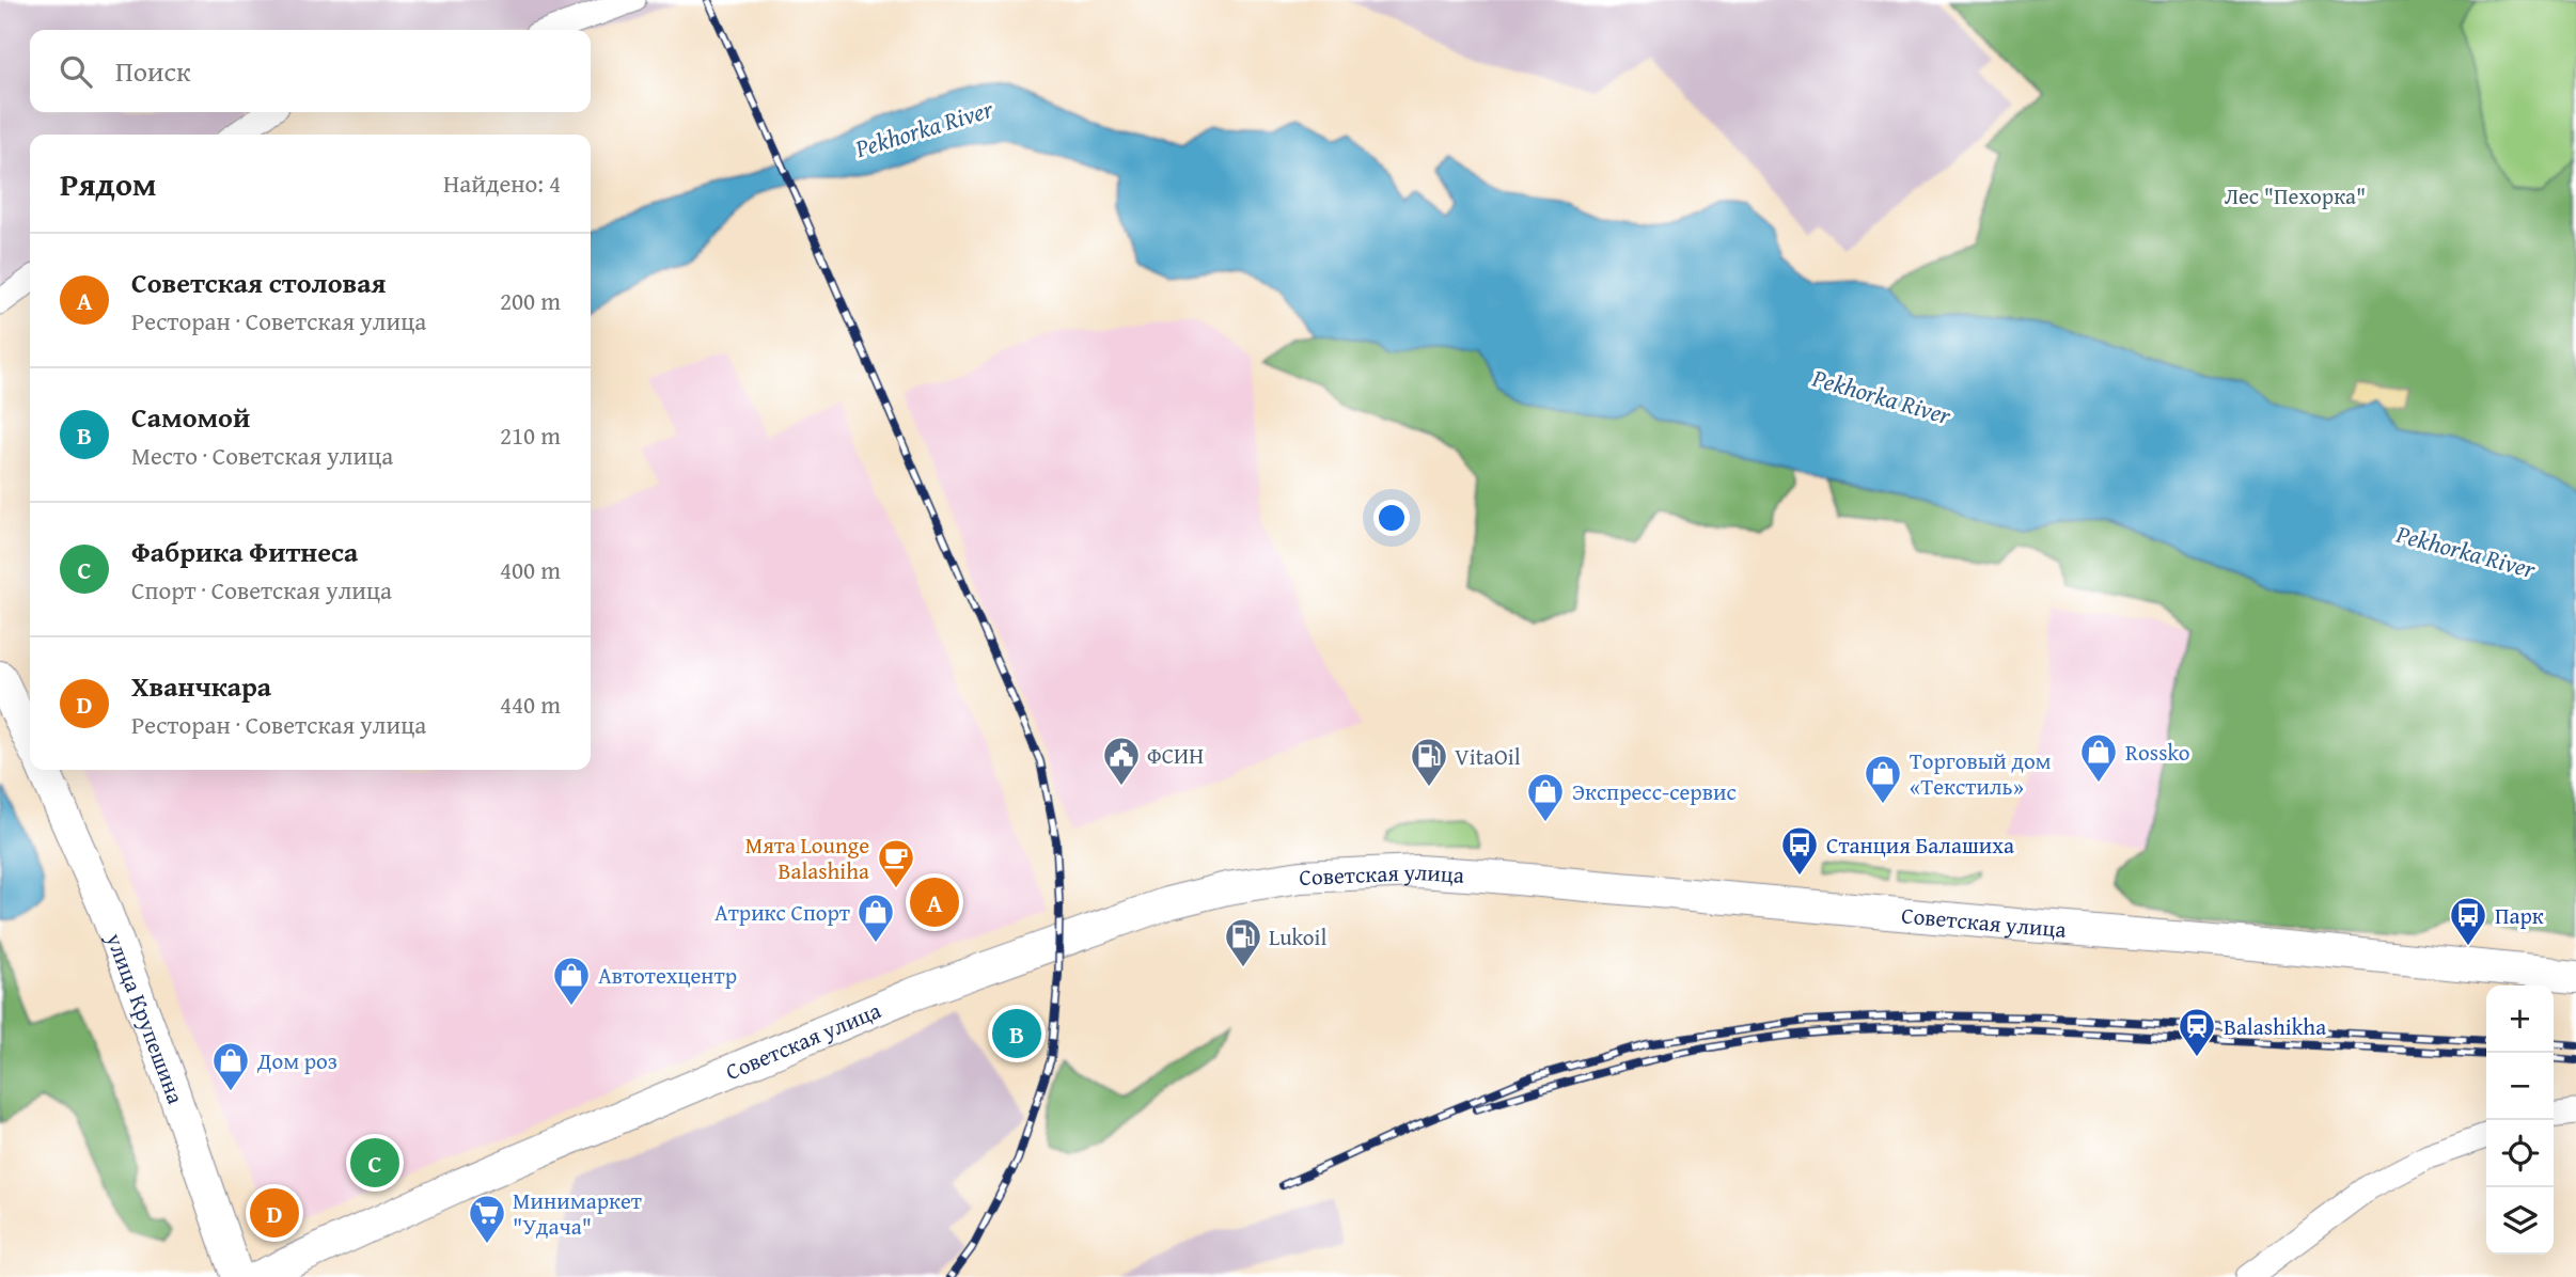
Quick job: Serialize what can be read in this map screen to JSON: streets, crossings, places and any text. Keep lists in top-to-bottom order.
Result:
{
  "streets": {
    "main road": ["Советская улица", "улица Крупешина"]
  },
  "water": ["Pekhorka River"],
  "parks": ["Лес \"Пехорка\""],
  "places": {
    "shop": [
      "Rossko",
      "Торговый дом «Текстиль»",
      "Экспресс-сервис",
      "Атрикс Спорт",
      "Автотехцентр",
      "Дом роз"
    ],
    "public building": ["ФСИН"],
    "fuel station": ["VitaOil", "Lukoil"],
    "bus stop": ["Станция Балашиха", "Парк"],
    "cafe": ["Мята Lounge Balashiha"],
    "station": ["Balashikha"],
    "supermarket": ["Минимаркет \"Удача\""]
  },
  "page": {
    "search": "Поиск",
    "heading": ["Рядом", "Найдено: 4"],
    "list": [
      {
        "mark": "A",
        "name": "Советская столовая",
        "note": "Ресторан · Советская улица",
        "value": "200 m"
      },
      {
        "mark": "B",
        "name": "Самомой",
        "note": "Место · Советская улица",
        "value": "210 m"
      },
      {
        "mark": "C",
        "name": "Фабрика Фитнеса",
        "note": "Спорт · Советская улица",
        "value": "400 m"
      },
      {
        "mark": "D",
        "name": "Хванчкара",
        "note": "Ресторан · Советская улица",
        "value": "440 m"
      }
    ],
    "pins": [
      "A",
      "B",
      "C",
      "D"
    ],
    "map_buttons": ["+", "−"]
  }
}
